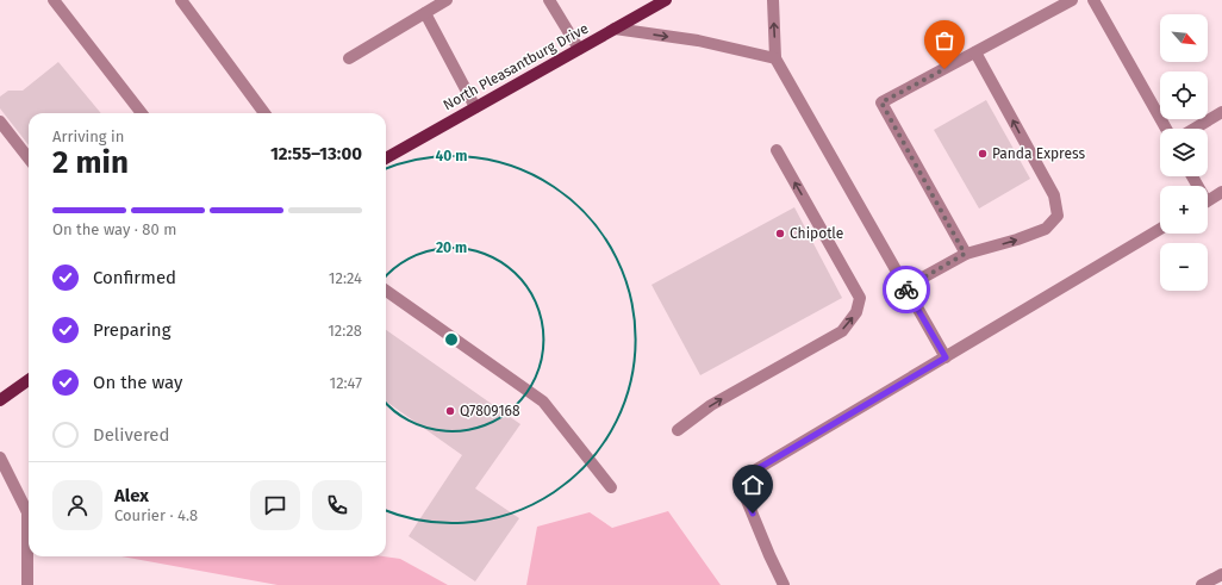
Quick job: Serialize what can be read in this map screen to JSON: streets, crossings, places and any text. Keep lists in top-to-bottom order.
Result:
{
  "streets": {
    "main road": ["North Pleasantburg Drive"]
  },
  "places": ["Panda Express", "Chipotle", "Q7809168"],
  "north": "bottom right",
  "page": {
    "map_buttons": ["+", "−"],
    "heading": ["2 min", "Arriving in", "12:55–13:00"],
    "panel": ["Alex", "Courier · 4.8"],
    "bar": "On the way · 80 m",
    "list": [
      ["Confirmed", "12:24"],
      ["Preparing", "12:28"],
      ["On the way", "12:47"],
      "Delivered"
    ]
  },
  "rings": ["40 m", "20 m"]
}
